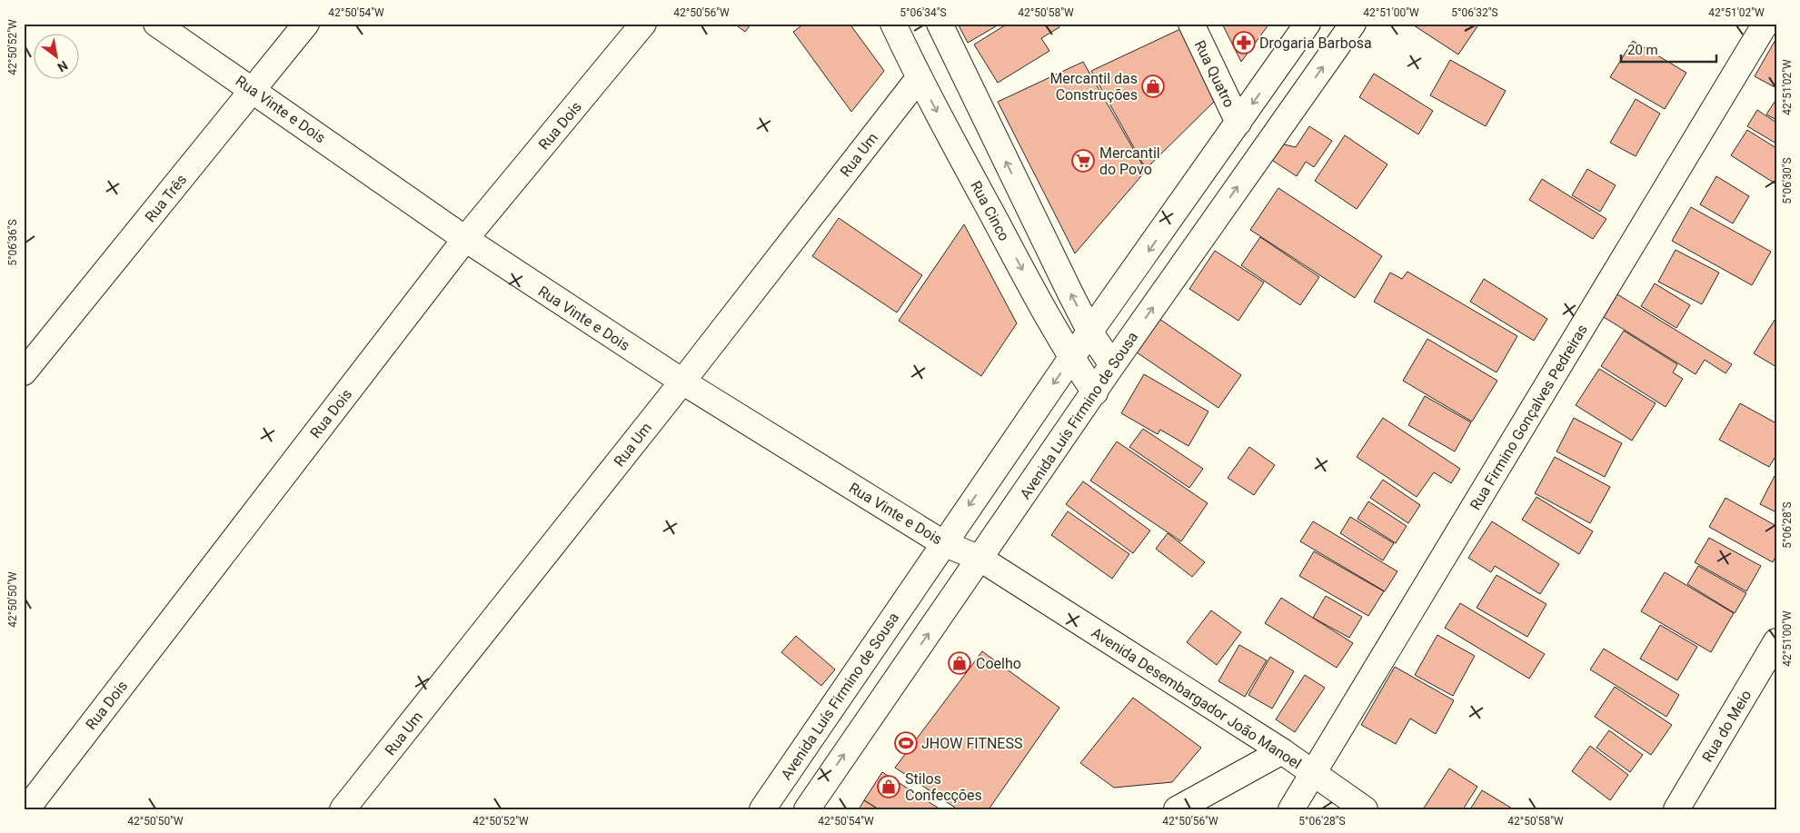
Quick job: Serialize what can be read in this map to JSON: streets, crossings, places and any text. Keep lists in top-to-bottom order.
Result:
{
  "streets": {
    "street": [
      "Rua Quatro",
      "Rua Vinte e Dois",
      "Rua Dois",
      "Rua Um",
      "Rua Três",
      "Rua Cinco",
      "Avenida Luís Firmino de Sousa",
      "Rua Firmino Gonçalves Pedreiras",
      "Avenida Desembargador João Manoel",
      "Rua do Meio"
    ]
  },
  "crossings": [
    ["Rua Quatro", "Avenida Luís Firmino de Sousa"],
    ["Rua Vinte e Dois", "Rua Dois"],
    ["Rua Vinte e Dois", "Rua Um"],
    ["Rua Vinte e Dois", "Rua Três"],
    ["Rua Vinte e Dois", "Avenida Luís Firmino de Sousa"],
    ["Rua Vinte e Dois", "Avenida Desembargador João Manoel"],
    ["Rua Um", "Rua Cinco"],
    ["Rua Cinco", "Avenida Luís Firmino de Sousa"],
    ["Avenida Luís Firmino de Sousa", "Avenida Desembargador João Manoel"],
    ["Rua Firmino Gonçalves Pedreiras", "Avenida Desembargador João Manoel"]
  ],
  "places": {
    "pharmacy": ["Drogaria Barbosa"],
    "shop": ["Mercantil das Construções", "Coelho", "Stilos Confecções"],
    "supermarket": ["Mercantil do Povo"],
    "sports": ["JHOW FITNESS"]
  },
  "scale_bar": "20 m",
  "north": "bottom right",
  "coordinates": [
    "42°50'54\"W",
    "42°50'56\"W",
    "5°06'34\"S",
    "42°50'58\"W",
    "42°51'00\"W",
    "5°06'32\"S",
    "42°51'02\"W",
    "42°50'52\"W",
    "5°06'30\"S",
    "5°06'36\"S",
    "5°06'28\"S",
    "42°50'50\"W"
  ]
}
